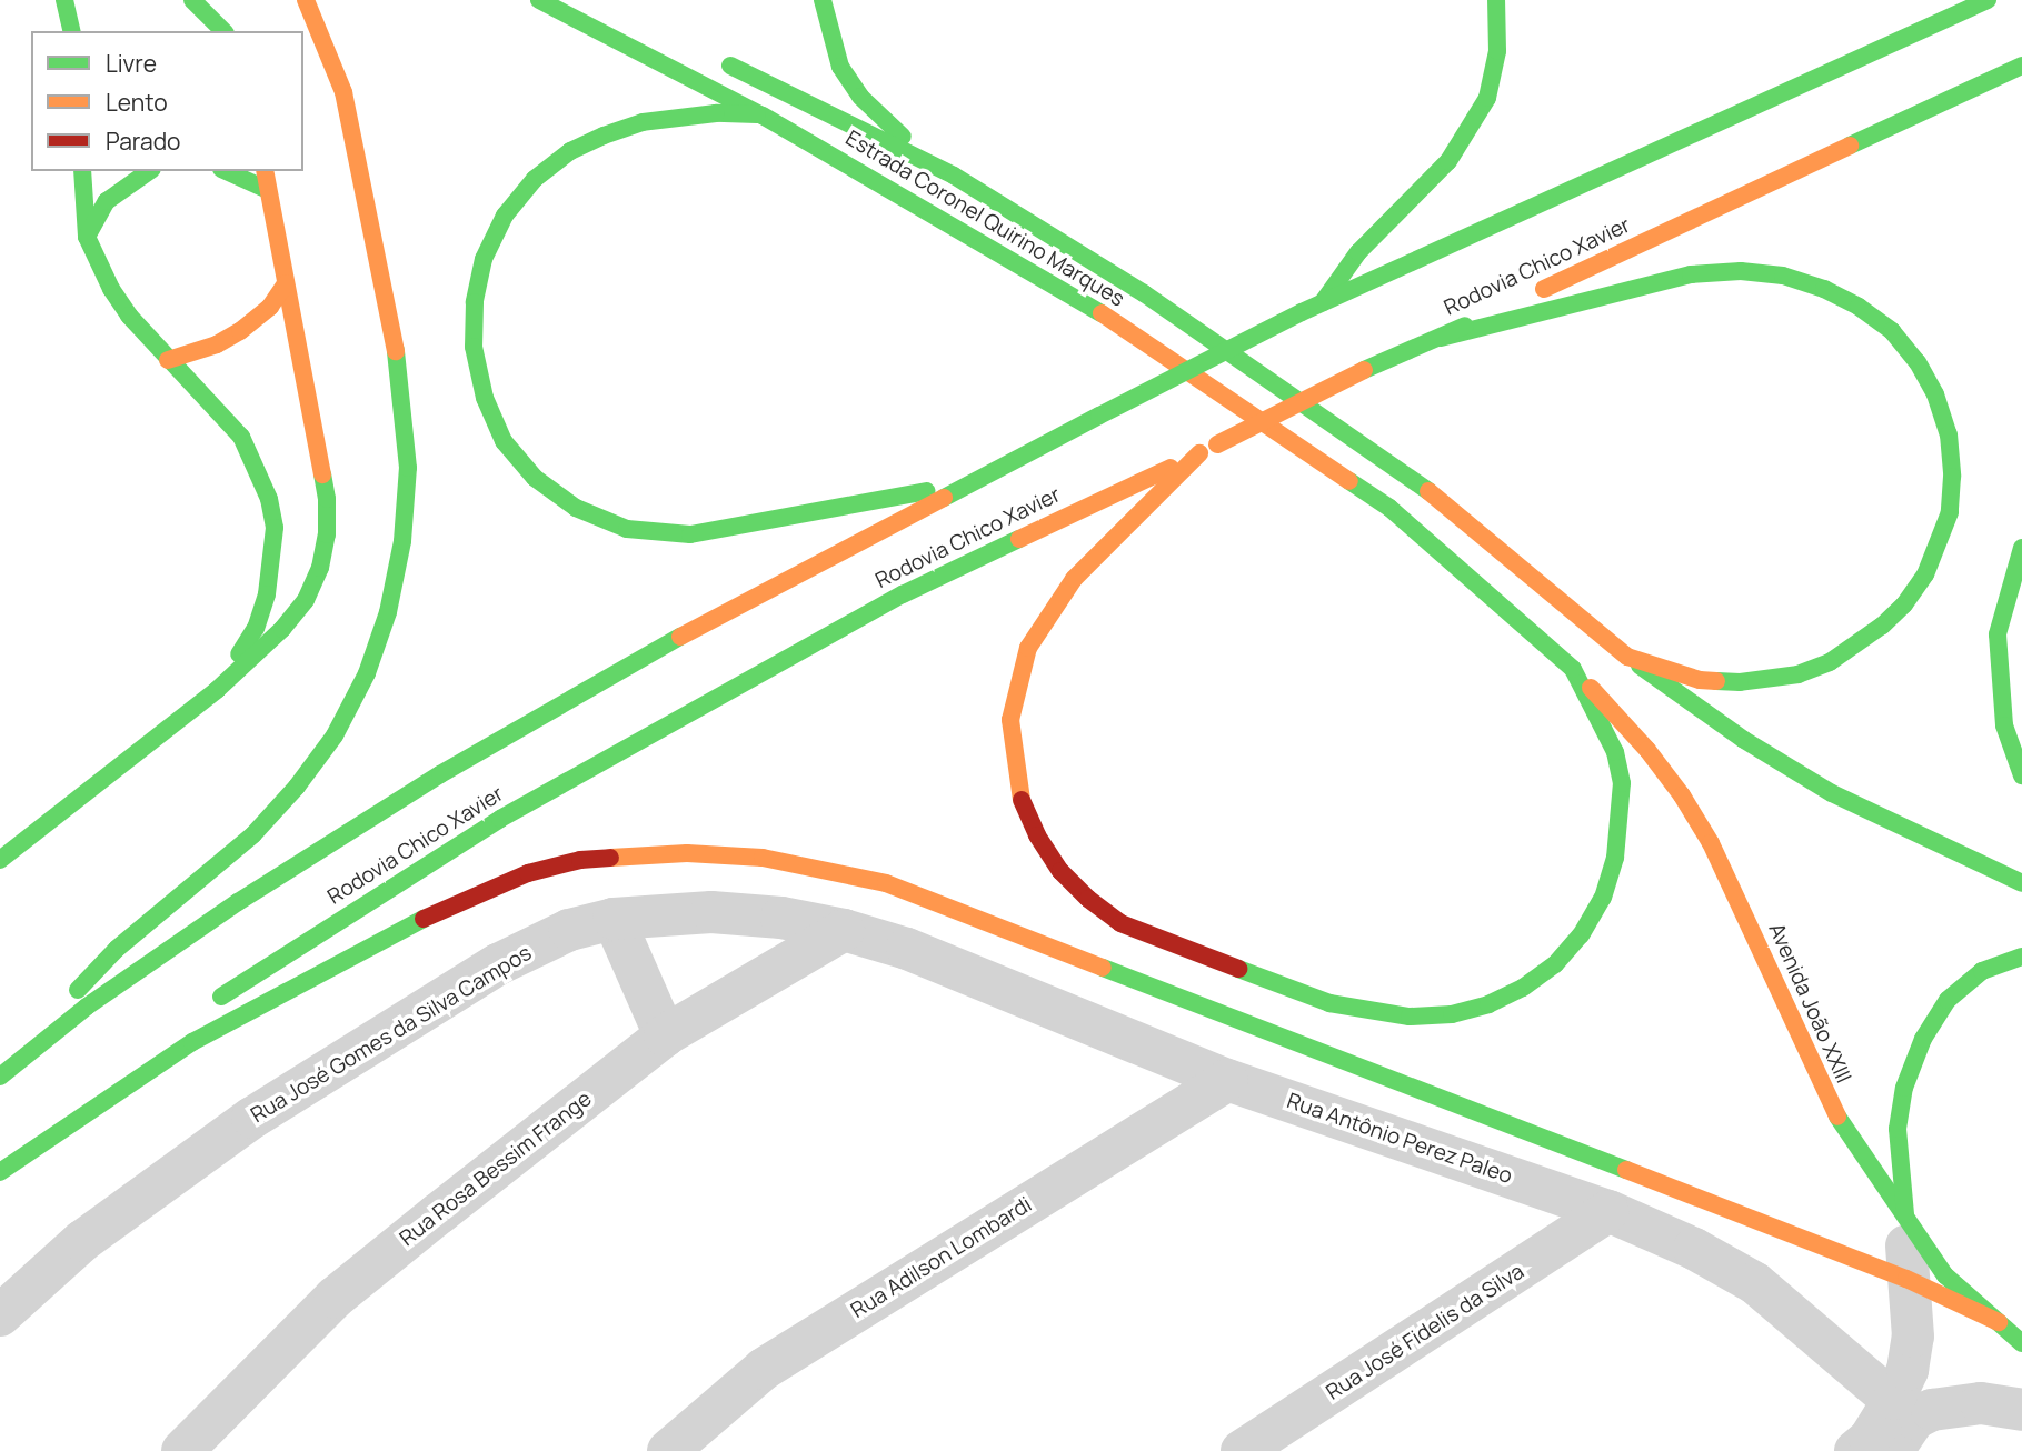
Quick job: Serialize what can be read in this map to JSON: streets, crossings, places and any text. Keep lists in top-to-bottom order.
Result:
{
  "streets": {
    "main road": ["Estrada Coronel Quirino Marques", "Rodovia Chico Xavier", "Avenida João XXIII"],
    "street": [
      "Rua José Gomes da Silva Campos",
      "Rua Antônio Perez Paleo",
      "Rua Rosa Bessim Frange",
      "Rua Adilson Lombardi",
      "Rua José Fidelis da Silva"
    ]
  },
  "crossings": [
    ["Estrada Coronel Quirino Marques", "Avenida João XXIII"],
    ["Rua José Gomes da Silva Campos", "Rua Antônio Perez Paleo"],
    ["Rua José Gomes da Silva Campos", "Rua Rosa Bessim Frange"],
    ["Rua Antônio Perez Paleo", "Rua Rosa Bessim Frange"],
    ["Rua Antônio Perez Paleo", "Rua Adilson Lombardi"],
    ["Rua Antônio Perez Paleo", "Rua José Fidelis da Silva"]
  ],
  "legend": ["Livre", "Lento", "Parado"]
}
